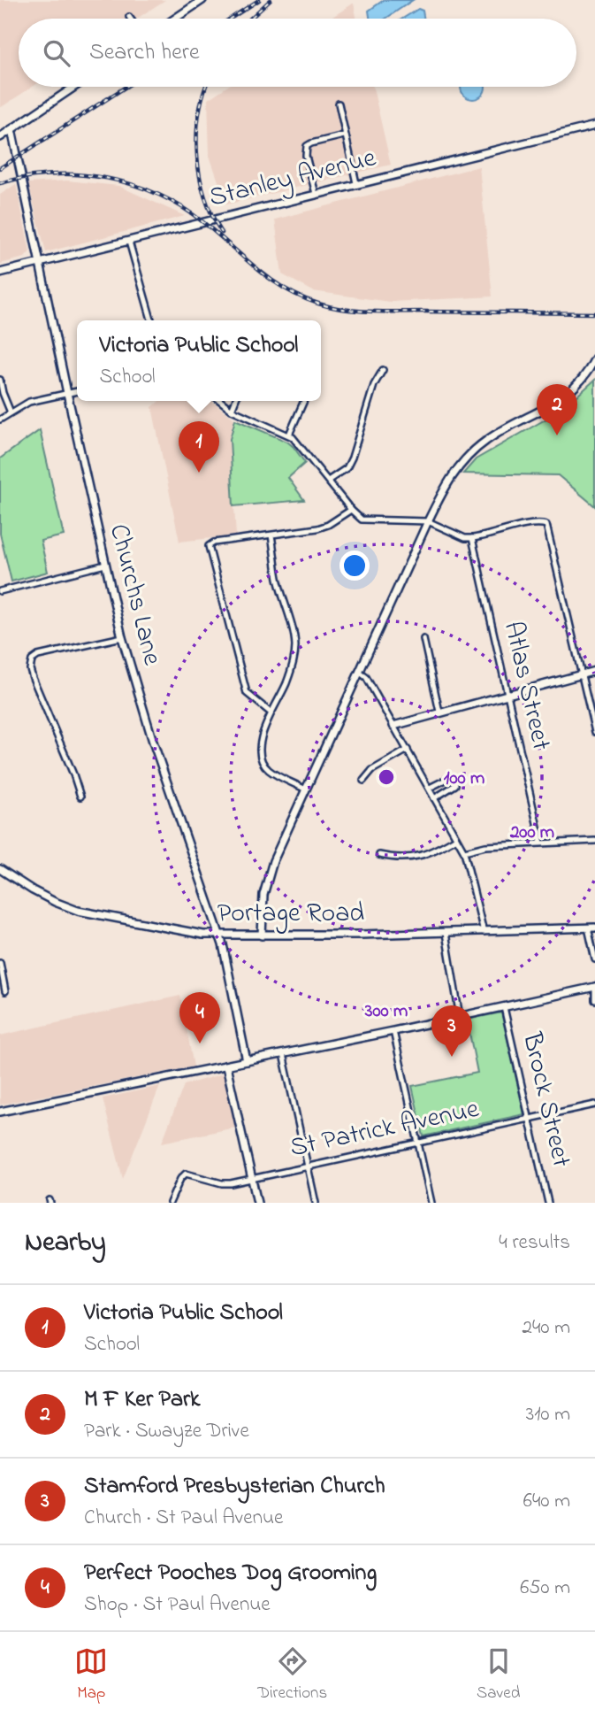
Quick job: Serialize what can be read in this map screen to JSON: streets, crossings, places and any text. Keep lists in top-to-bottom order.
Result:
{
  "streets": {
    "street": [
      "Stanley Avenue",
      "Churchs Lane",
      "Atlas Street",
      "Portage Road",
      "Brock Street",
      "St Patrick Avenue"
    ]
  },
  "crossings": [
    ["Stanley Avenue", "Churchs Lane"],
    ["Churchs Lane", "Portage Road"],
    ["Brock Street", "St Patrick Avenue"]
  ],
  "page": {
    "search": "Search here",
    "popup": ["Victoria Public School", "School"],
    "pins": [
      "2",
      "1",
      "4",
      "3"
    ],
    "heading": ["Nearby", "4 results"],
    "list": [
      {
        "mark": "1",
        "name": "Victoria Public School",
        "note": "School",
        "value": "240 m"
      },
      {
        "mark": "2",
        "name": "M F Ker Park",
        "note": "Park · Swayze Drive",
        "value": "310 m"
      },
      {
        "mark": "3",
        "name": "Stamford Presbysterian Church",
        "note": "Church · St Paul Avenue",
        "value": "640 m"
      },
      {
        "mark": "4",
        "name": "Perfect Pooches Dog Grooming",
        "note": "Shop · St Paul Avenue",
        "value": "650 m"
      }
    ],
    "nav": ["Map", "Directions", "Saved"]
  },
  "rings": ["100 m", "200 m", "300 m"]
}
